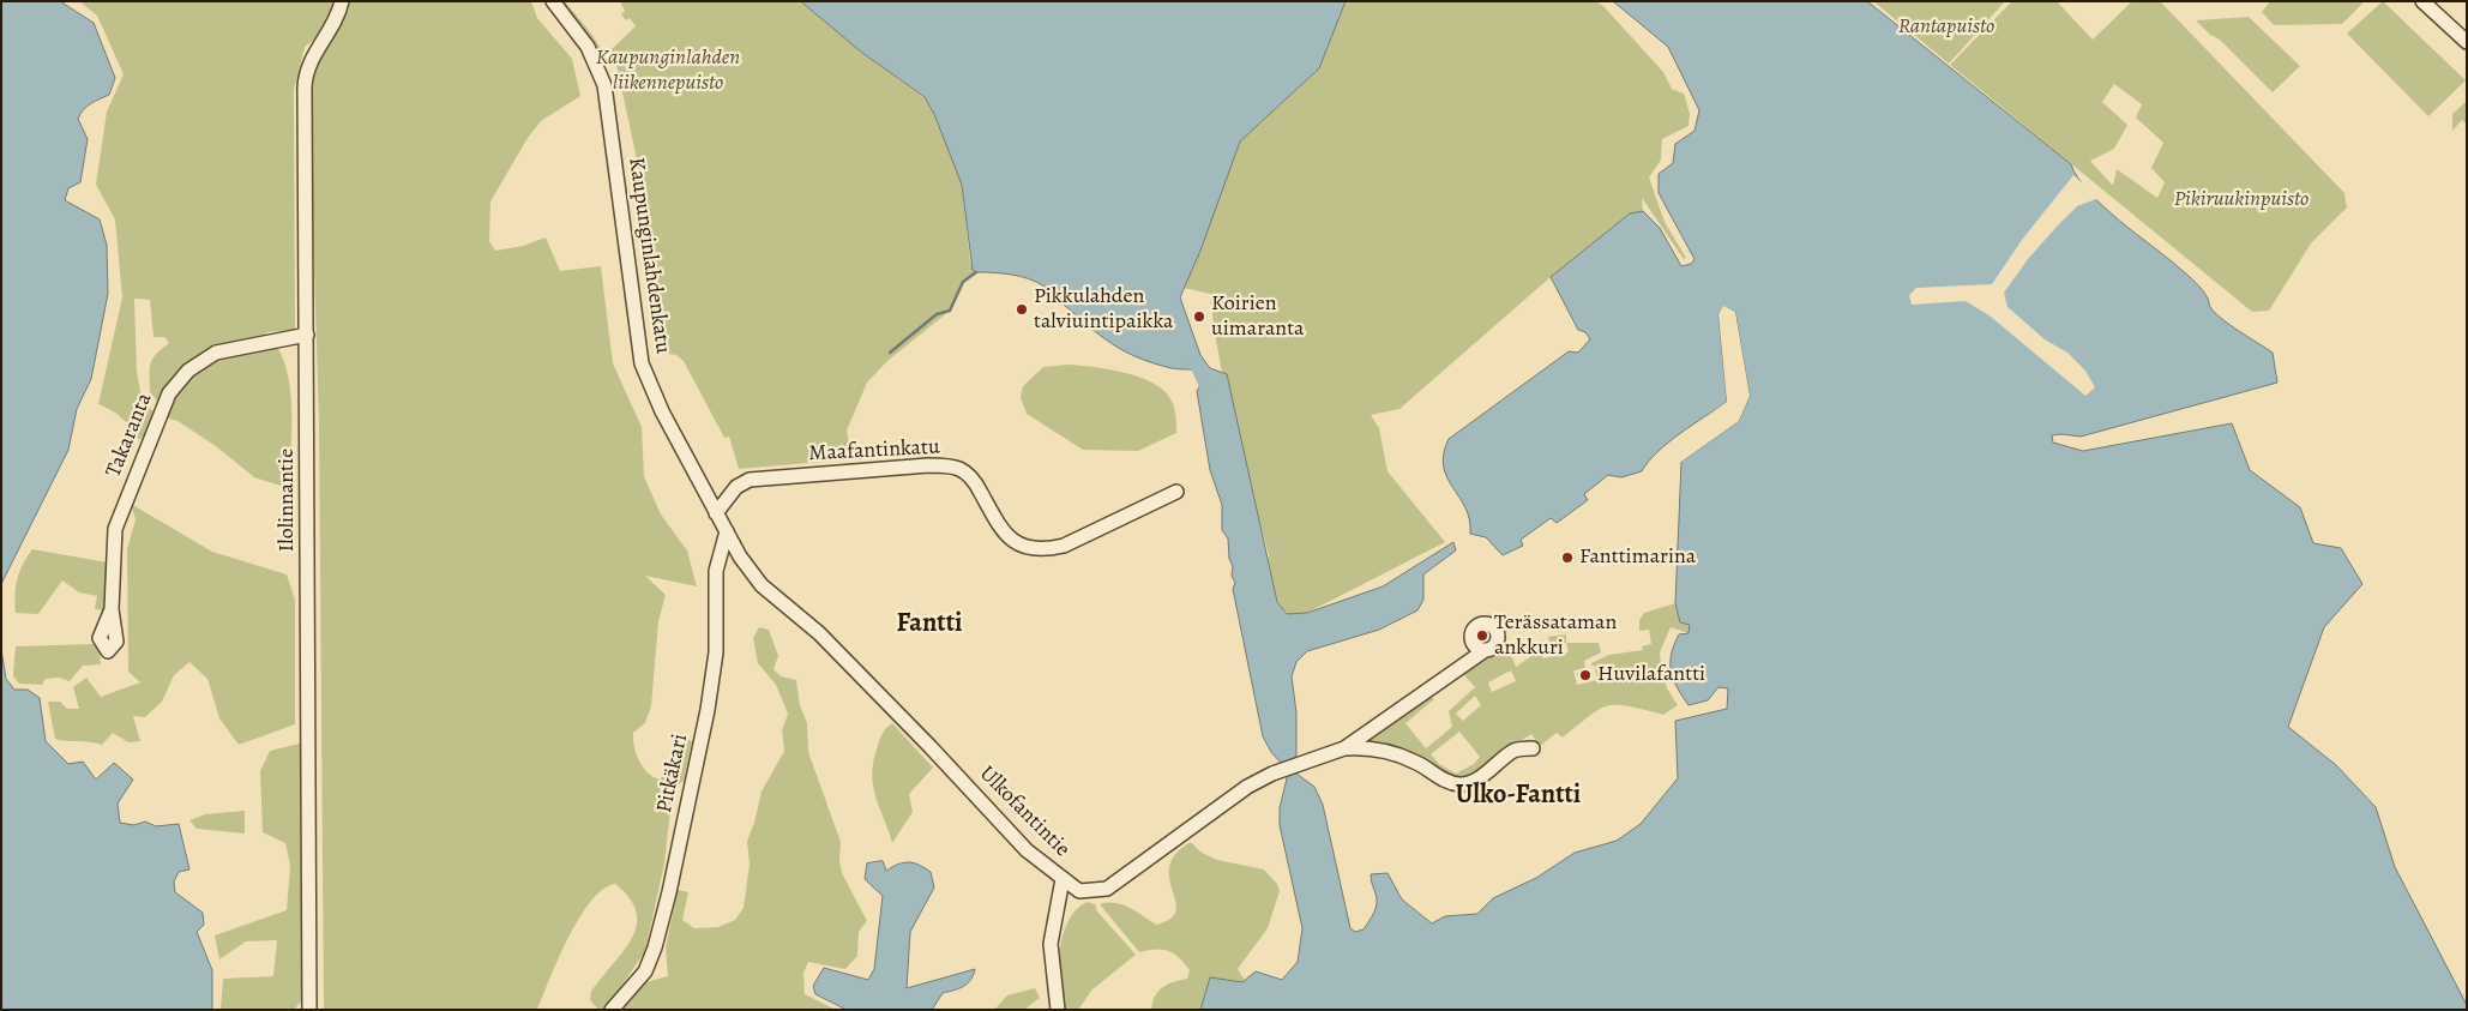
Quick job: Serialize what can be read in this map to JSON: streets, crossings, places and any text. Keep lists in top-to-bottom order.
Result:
{
  "streets": {
    "street": [
      "Kaupunginlahdenkatu",
      "Takaranta",
      "Maafantinkatu",
      "Ilolinnantie",
      "Pitkäkari",
      "Ulkofantintie"
    ]
  },
  "crossings": [
    ["Kaupunginlahdenkatu", "Maafantinkatu"],
    ["Kaupunginlahdenkatu", "Ulkofantintie"],
    ["Takaranta", "Ilolinnantie"],
    ["Maafantinkatu", "Ulkofantintie"],
    ["Pitkäkari", "Ulkofantintie"]
  ],
  "districts": ["Fantti", "Ulko-Fantti"],
  "parks": ["Rantapuisto", "Kaupunginlahden liikennepuisto", "Pikiruukinpuisto"],
  "places": [
    "Pikkulahden talviuintipaikka",
    "Koirien uimaranta",
    "Fanttimarina",
    "Terässataman ankkuri",
    "Huvilafantti"
  ]
}
